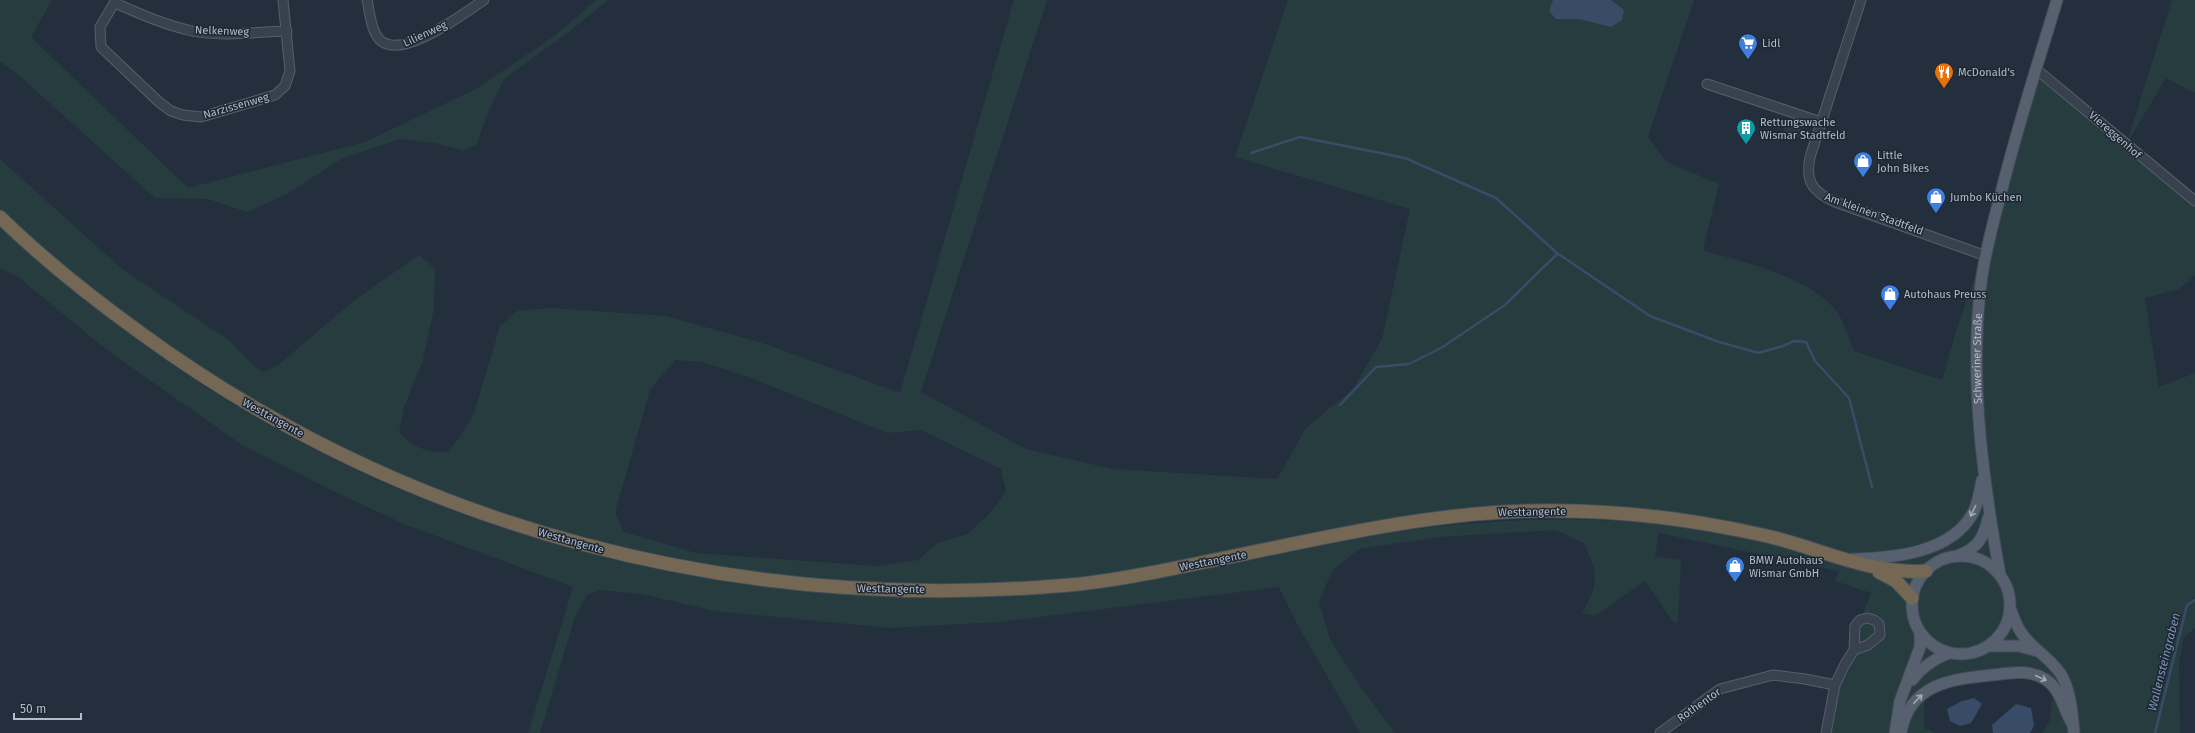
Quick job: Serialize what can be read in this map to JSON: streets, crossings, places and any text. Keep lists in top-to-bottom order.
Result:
{
  "streets": {
    "highway": ["Westtangente"],
    "main road": ["Schweriner Straße"],
    "street": [
      "Nelkenweg",
      "Lilienweg",
      "Narzissenweg",
      "Viereggenhof",
      "Am kleinen Stadtfeld",
      "Rothentor"
    ]
  },
  "crossings": [
    ["Nelkenweg", "Narzissenweg"],
    ["Viereggenhof", "Schweriner Straße"],
    ["Am kleinen Stadtfeld", "Schweriner Straße"],
    ["Schweriner Straße", "Westtangente"]
  ],
  "water": ["Wallensteingraben"],
  "places": {
    "supermarket": ["Lidl"],
    "restaurant": ["McDonald's"],
    "building": ["Rettungswache Wismar Stadtfeld"],
    "shop": [
      "Little John Bikes",
      "Jumbo Küchen",
      "Autohaus Preuss",
      "BMW Autohaus Wismar GmbH"
    ]
  },
  "scale_bar": "50 m"
}
